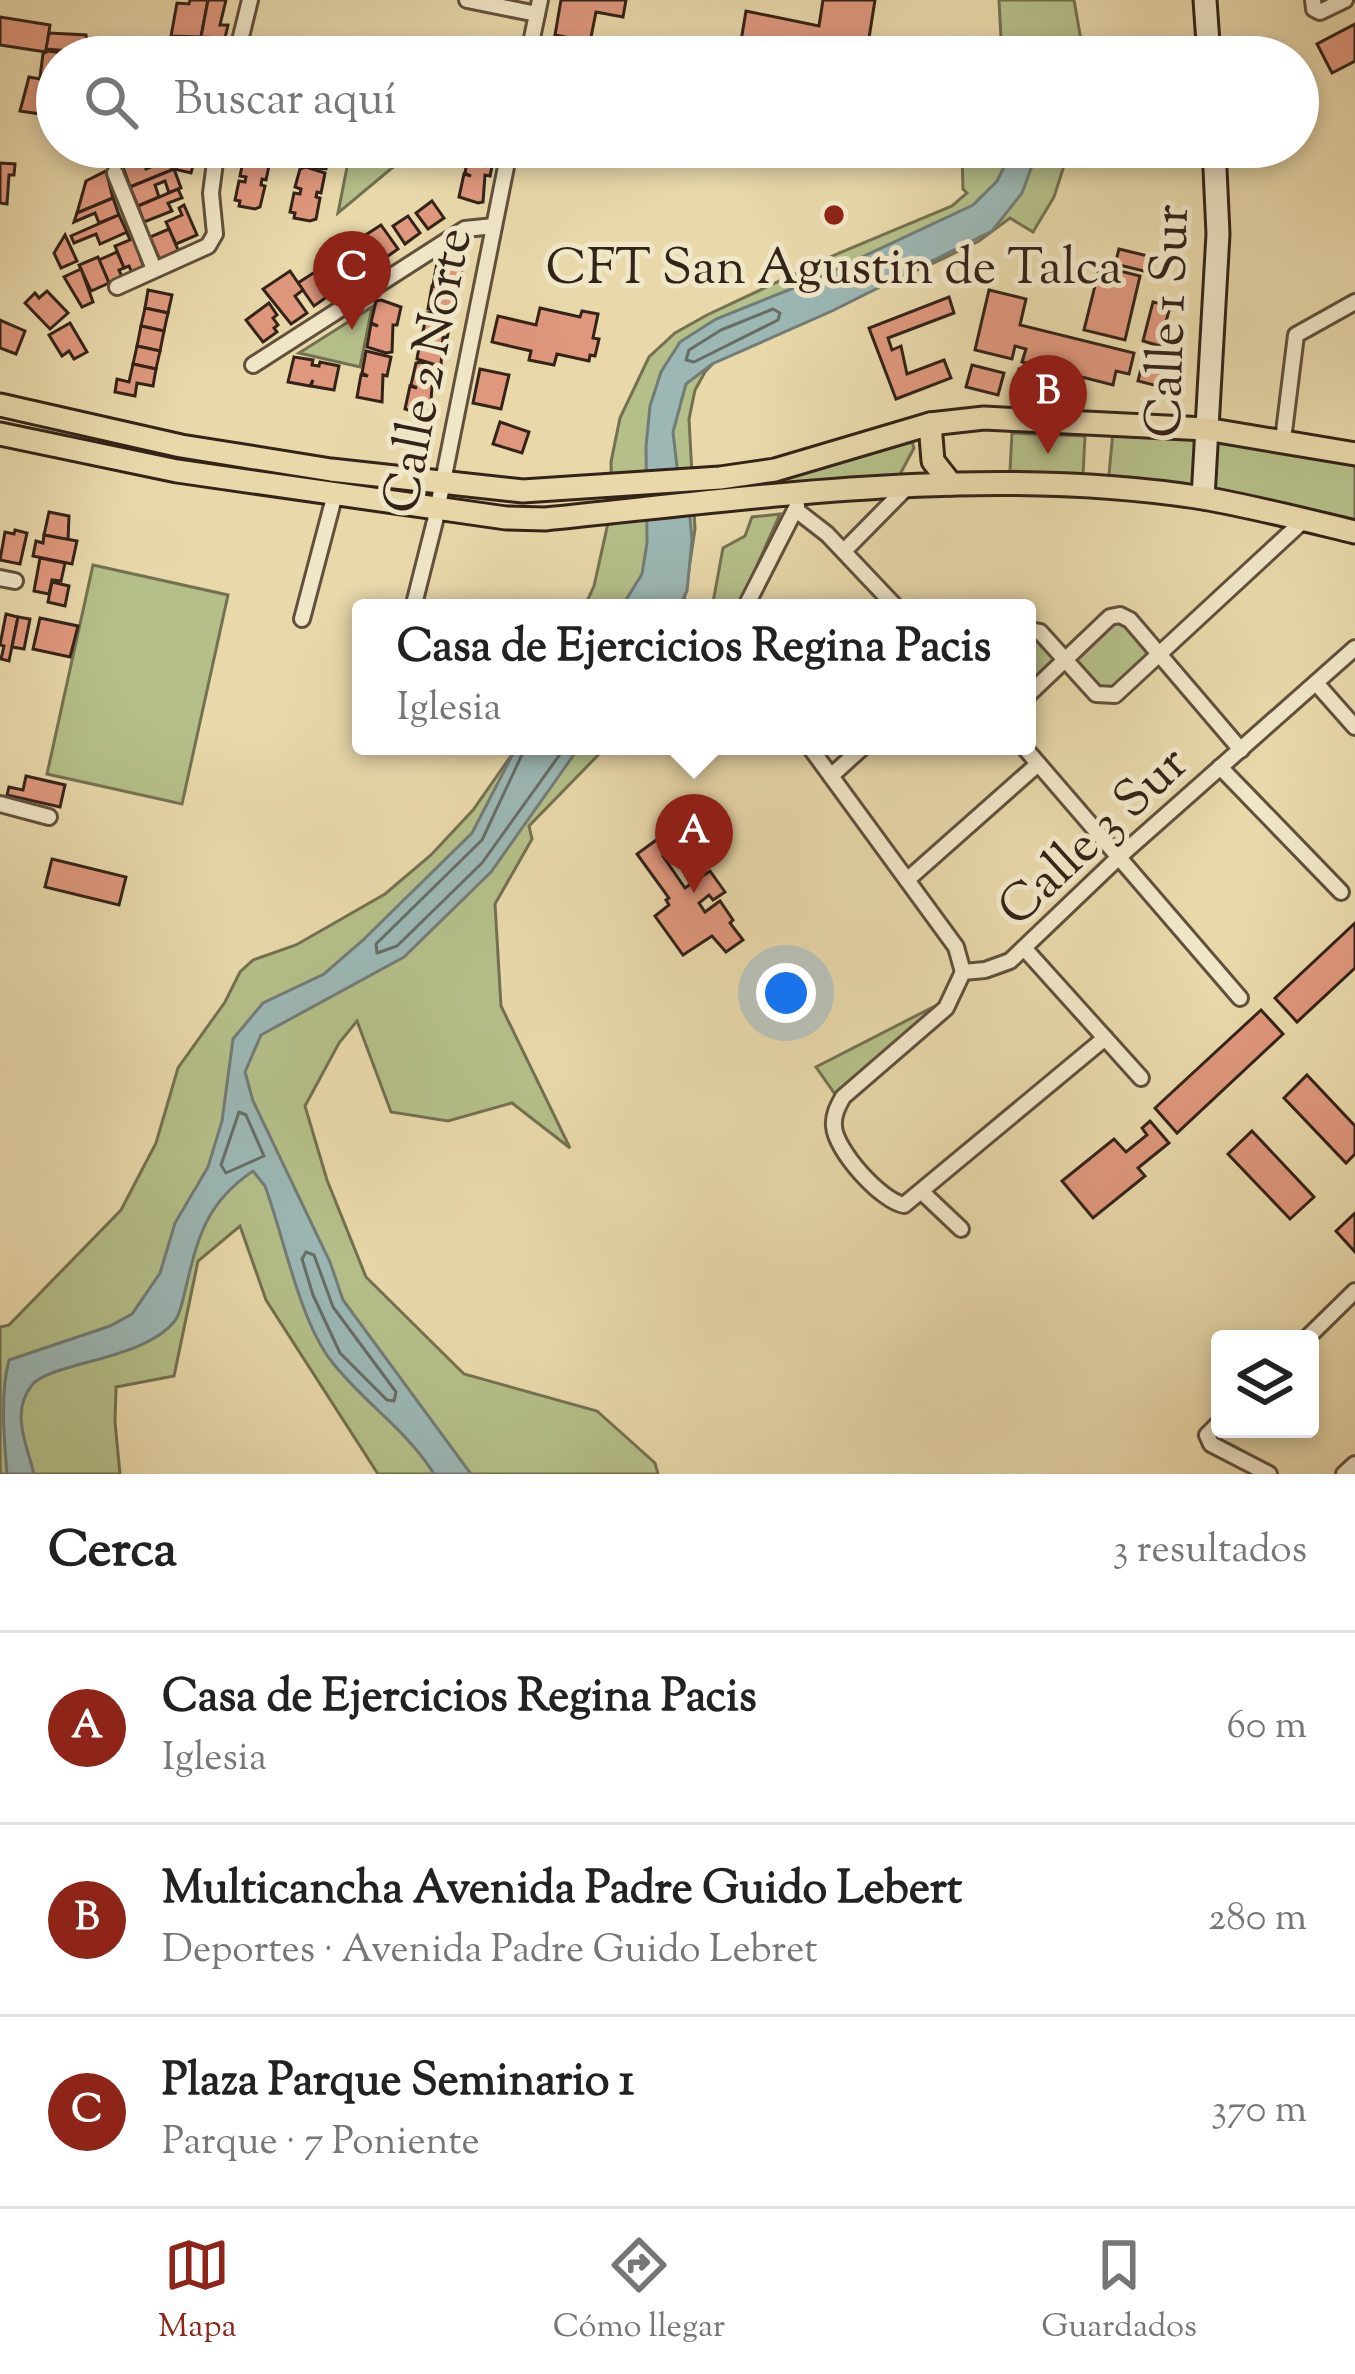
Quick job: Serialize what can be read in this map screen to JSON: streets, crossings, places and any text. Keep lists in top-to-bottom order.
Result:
{
  "streets": {
    "street": ["Calle 1 Sur", "Calle 2 Norte", "Calle 3 Sur"]
  },
  "places": ["CFT San Agustin de Talca"],
  "page": {
    "search": "Buscar aquí",
    "pins": ["C", "B", "A"],
    "popup": ["Casa de Ejercicios Regina Pacis", "Iglesia"],
    "heading": ["Cerca", "3 resultados"],
    "list": [
      {
        "mark": "A",
        "name": "Casa de Ejercicios Regina Pacis",
        "note": "Iglesia",
        "value": "60 m"
      },
      {
        "mark": "B",
        "name": "Multicancha Avenida Padre Guido Lebert",
        "note": "Deportes · Avenida Padre Guido Lebret",
        "value": "280 m"
      },
      {
        "mark": "C",
        "name": "Plaza Parque Seminario 1",
        "note": "Parque · 7 Poniente",
        "value": "370 m"
      }
    ],
    "nav": ["Mapa", "Cómo llegar", "Guardados"]
  }
}
